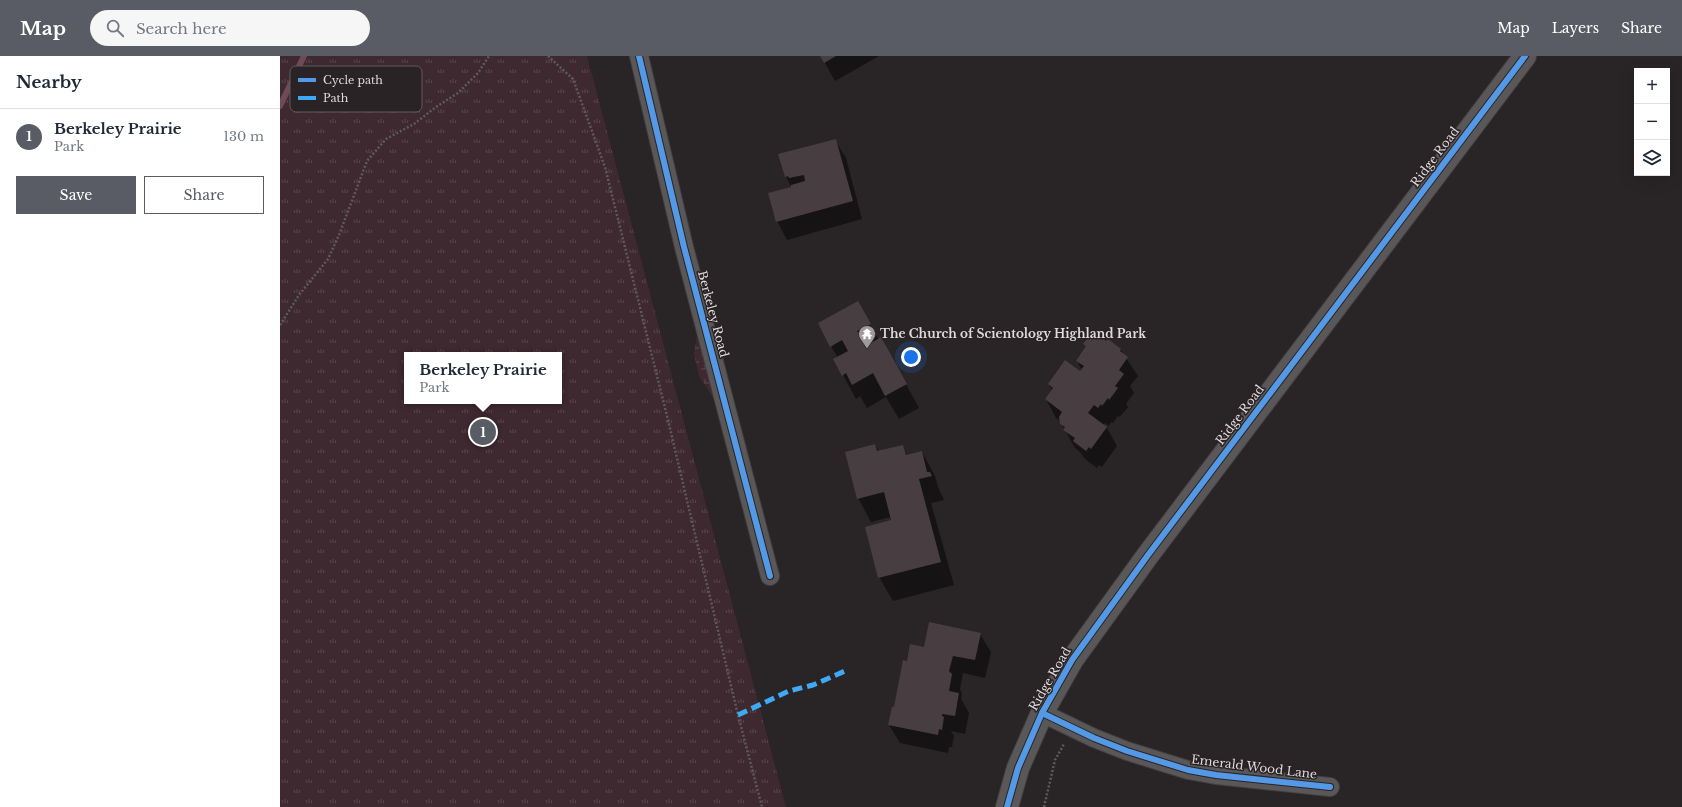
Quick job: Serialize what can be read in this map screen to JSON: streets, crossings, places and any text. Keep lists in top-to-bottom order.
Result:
{
  "streets": {
    "street": ["Ridge Road", "Berkeley Road", "Emerald Wood Lane"]
  },
  "crossings": [
    ["Ridge Road", "Emerald Wood Lane"]
  ],
  "places": {
    "temple": ["The Church of Scientology Highland Park"]
  },
  "legend": ["Cycle path", "Path"],
  "page": {
    "header": "Map",
    "search": "Search here",
    "nav": ["Map", "Layers", "Share"],
    "heading": "Nearby",
    "map_buttons": ["+", "−"],
    "list": [
      {
        "mark": "1",
        "name": "Berkeley Prairie",
        "note": "Park",
        "value": "130 m"
      }
    ],
    "buttons": ["Save", "Share"],
    "popup": ["Berkeley Prairie", "Park"],
    "pins": "1"
  }
}
